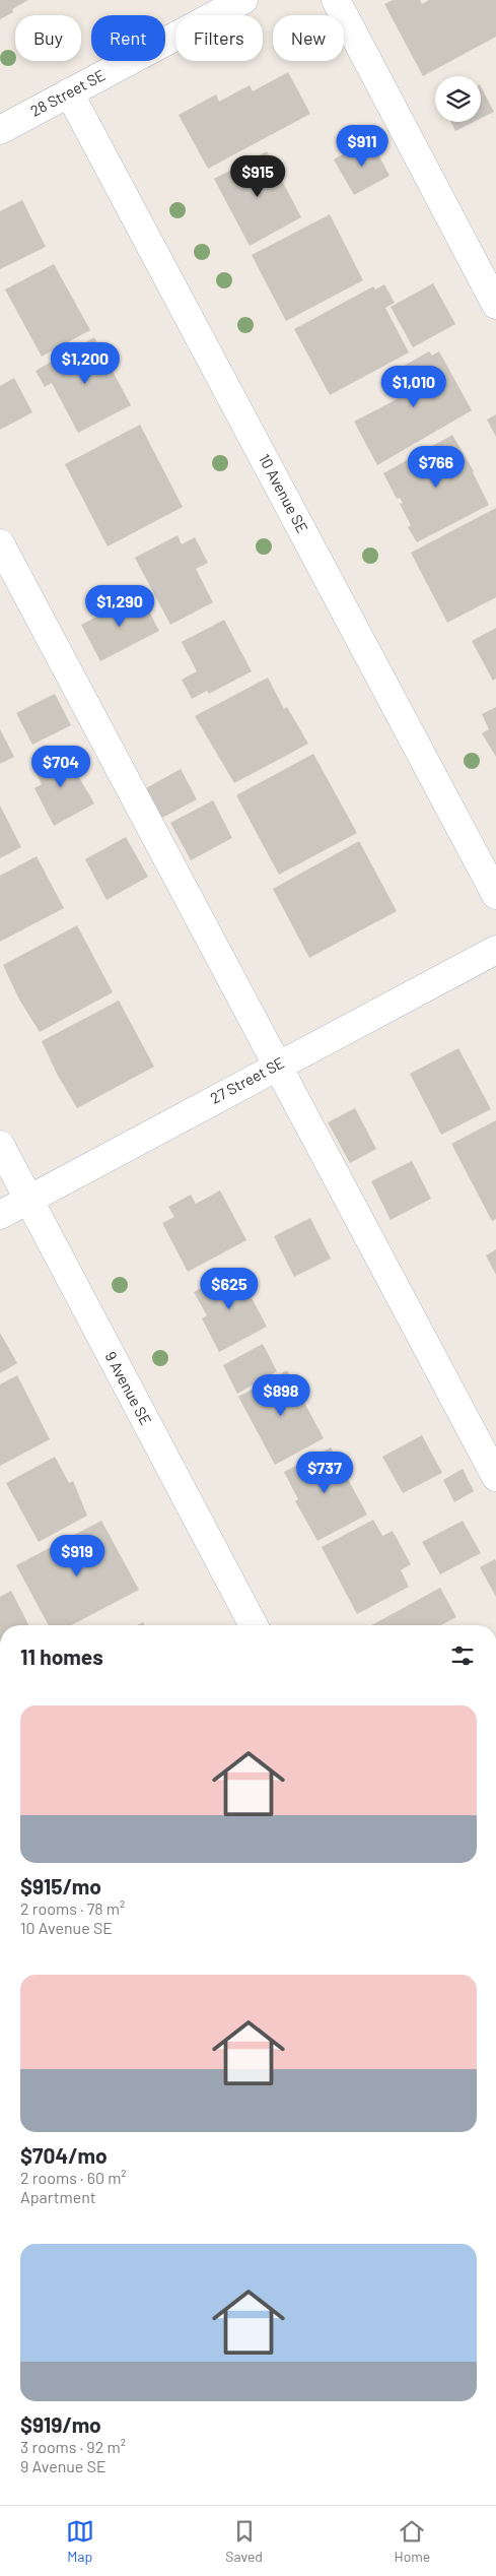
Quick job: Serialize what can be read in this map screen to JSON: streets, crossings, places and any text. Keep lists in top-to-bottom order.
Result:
{
  "streets": {
    "street": [
      "28 Street SE",
      "10 Avenue SE",
      "27 Street SE",
      "9 Avenue SE"
    ]
  },
  "crossings": [
    ["28 Street SE", "10 Avenue SE"],
    ["27 Street SE", "9 Avenue SE"]
  ],
  "page": {
    "chip": [
      "Buy",
      "Rent",
      "Filters",
      "New"
    ],
    "price": [
      "$911",
      "$915",
      "$1,200",
      "$1,010",
      "$766",
      "$1,290",
      "$704",
      "$625",
      "$898",
      "$737",
      "$919"
    ],
    "heading": "11 homes",
    "list": [
      {
        "name": "$915/mo",
        "note": "2 rooms · 78 m² · 10 Avenue SE"
      },
      {
        "name": "$704/mo",
        "note": "2 rooms · 60 m² · Apartment"
      },
      {
        "name": "$919/mo",
        "note": "3 rooms · 92 m² · 9 Avenue SE"
      }
    ],
    "tabs": ["Map", "Saved", "Home"]
  }
}
